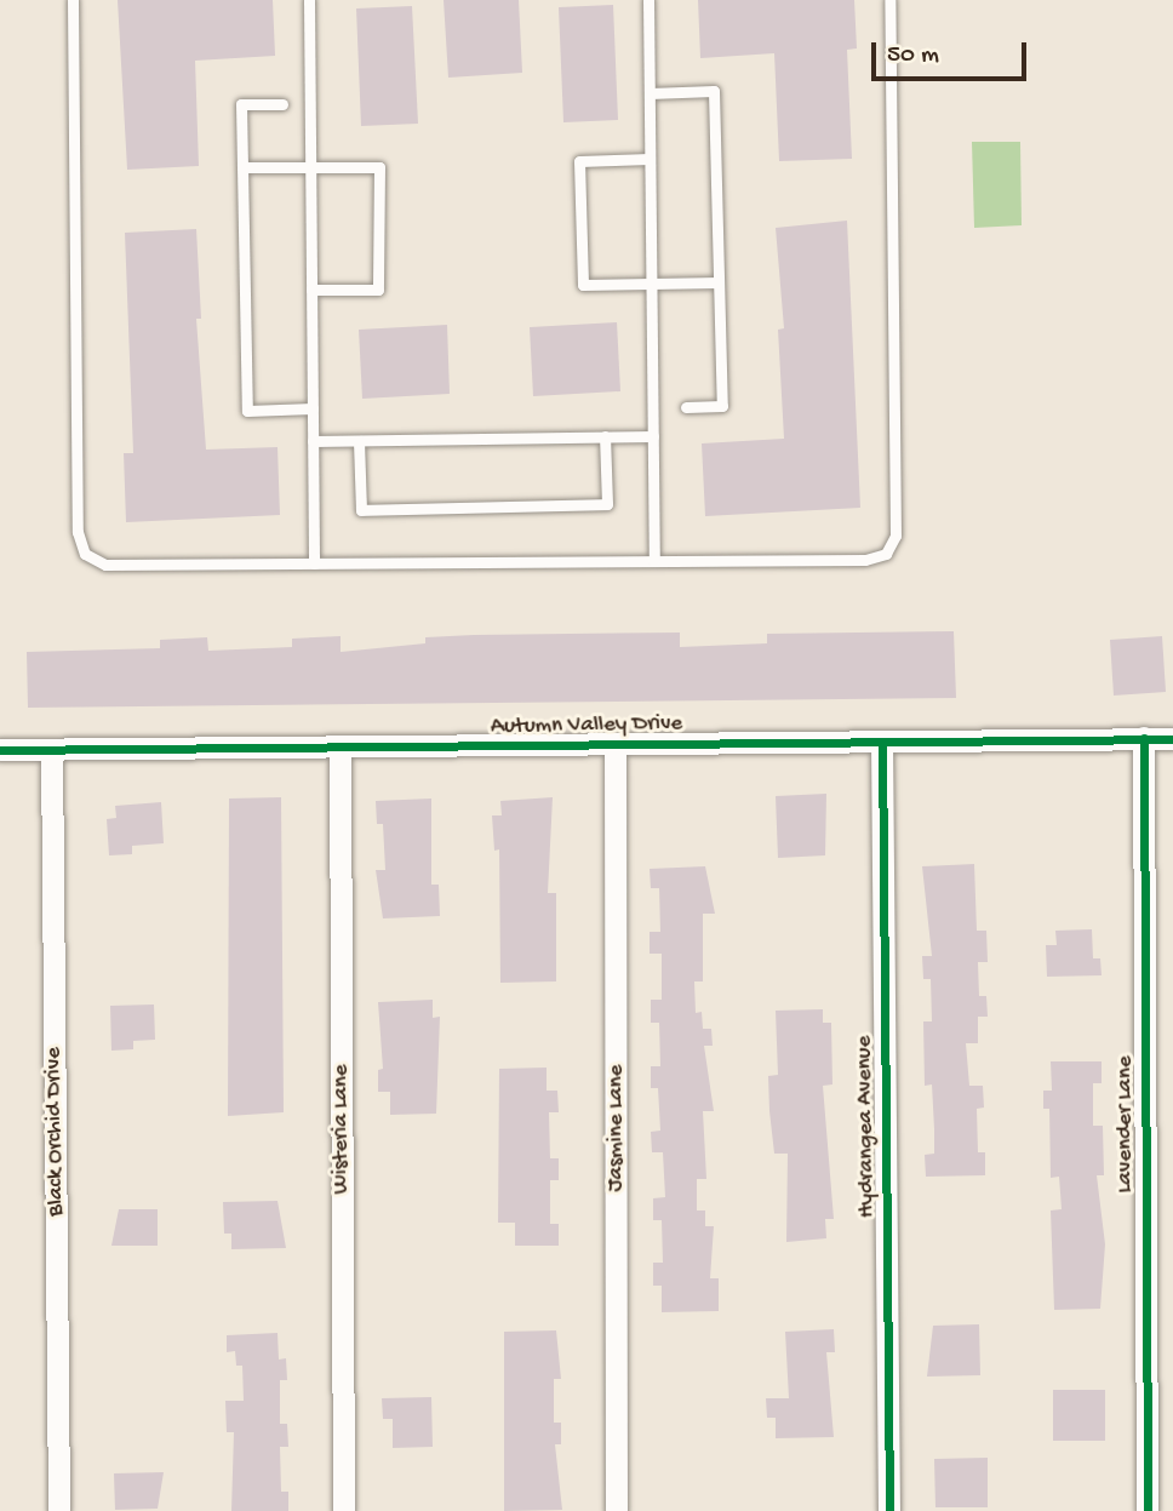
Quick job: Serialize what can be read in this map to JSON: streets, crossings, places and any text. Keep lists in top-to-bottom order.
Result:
{
  "streets": {
    "street": [
      "Autumn Valley Drive",
      "Lavender Lane",
      "Hydrangea Avenue",
      "Jasmine Lane",
      "Wisteria Lane",
      "Black Orchid Drive"
    ]
  },
  "crossings": [
    ["Autumn Valley Drive", "Lavender Lane"],
    ["Autumn Valley Drive", "Hydrangea Avenue"],
    ["Autumn Valley Drive", "Jasmine Lane"],
    ["Autumn Valley Drive", "Wisteria Lane"],
    ["Autumn Valley Drive", "Black Orchid Drive"]
  ],
  "scale_bar": "50 m"
}
